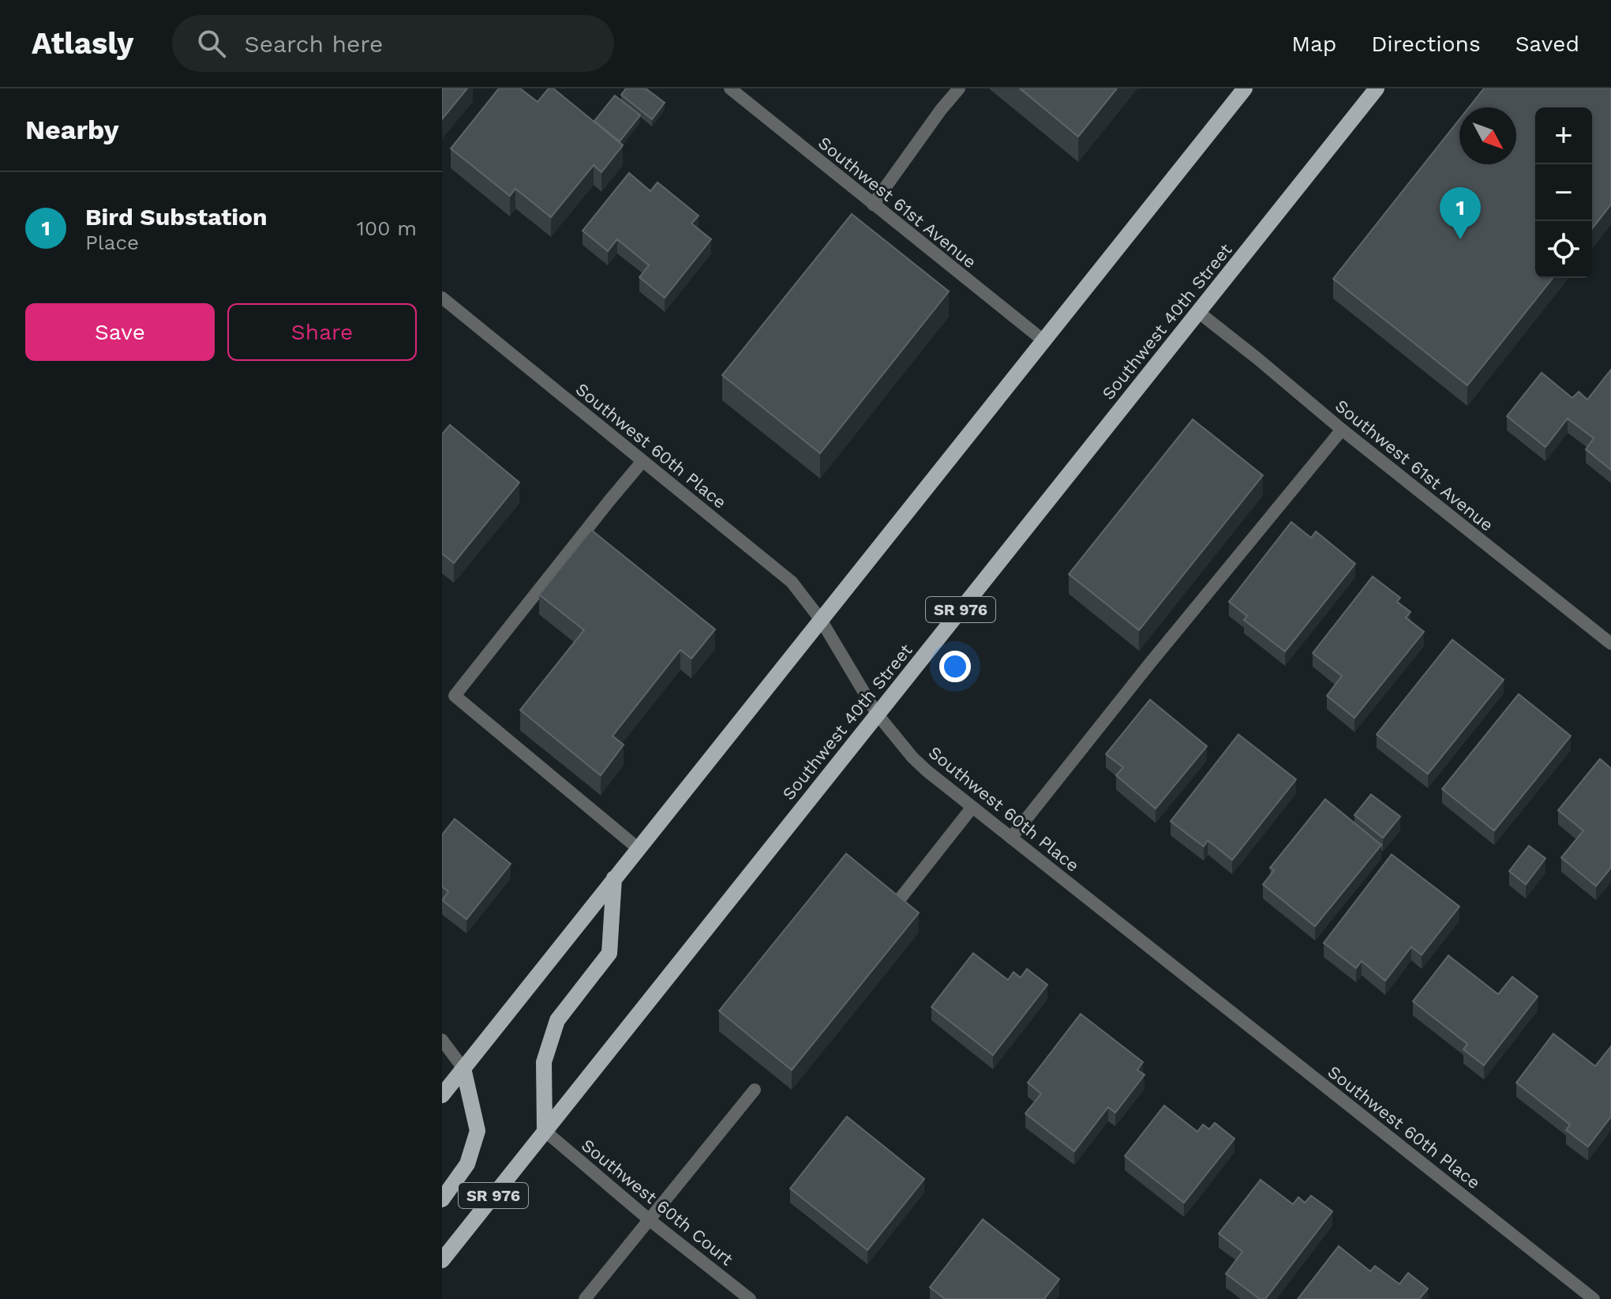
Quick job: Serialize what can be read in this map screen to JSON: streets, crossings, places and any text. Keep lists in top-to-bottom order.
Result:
{
  "streets": {
    "main road": ["Southwest 40th Street", "SR 976"],
    "street": ["Southwest 61st Avenue", "Southwest 60th Place", "Southwest 60th Court"]
  },
  "crossings": [
    ["Southwest 61st Avenue", "Southwest 40th Street"],
    ["Southwest 40th Street", "Southwest 60th Place"],
    ["Southwest 40th Street", "Southwest 60th Court"]
  ],
  "north": "bottom right",
  "page": {
    "header": "Atlasly",
    "search": "Search here",
    "nav": ["Map", "Directions", "Saved"],
    "heading": "Nearby",
    "map_buttons": ["+", "−"],
    "list": [
      {
        "mark": "1",
        "name": "Bird Substation",
        "note": "Place",
        "value": "100 m"
      }
    ],
    "pins": "1",
    "buttons": ["Save", "Share"]
  }
}
